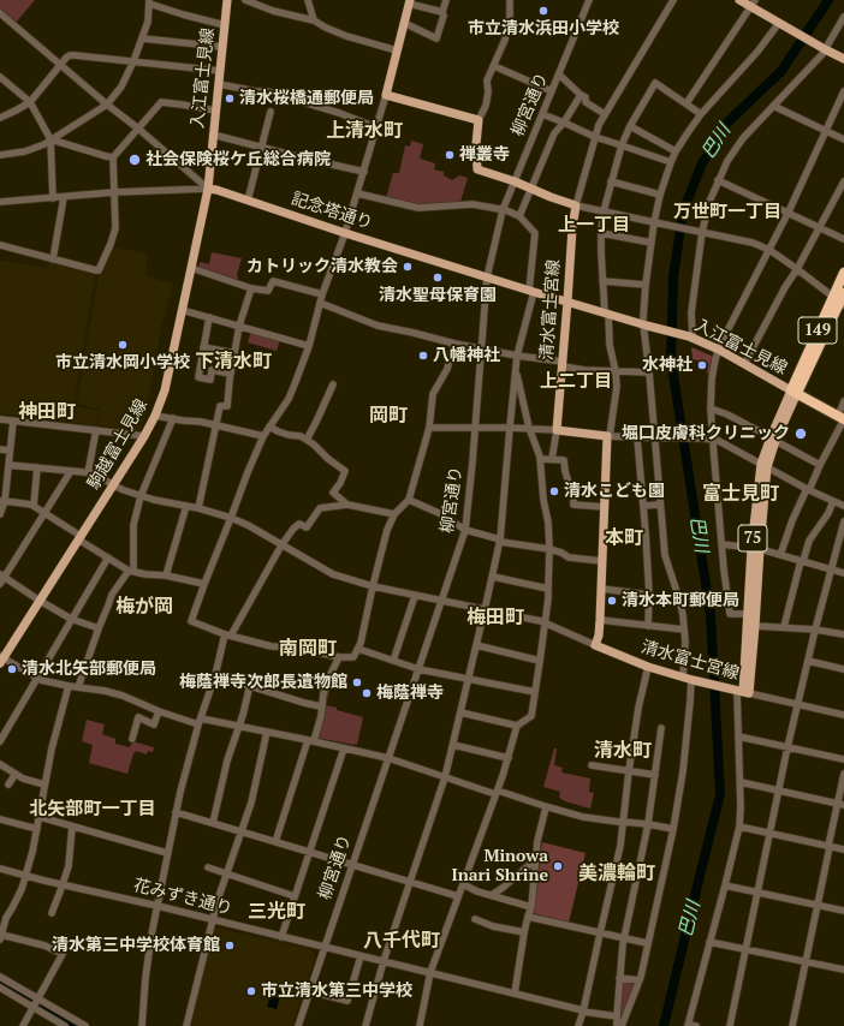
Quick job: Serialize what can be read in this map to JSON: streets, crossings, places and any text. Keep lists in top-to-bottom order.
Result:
{
  "streets": {
    "highway": ["149"],
    "main road": [
      "入江富士見線",
      "記念塔通り",
      "清水富士宮線",
      "駒越富士見線",
      "75"
    ],
    "street": ["柳宮通り", "花みずき通り"]
  },
  "crossings": [
    ["入江富士見線", "記念塔通り"],
    ["入江富士見線", "149"],
    ["入江富士見線", "駒越富士見線"],
    ["入江富士見線", "75"],
    ["柳宮通り", "記念塔通り"],
    ["柳宮通り", "花みずき通り"],
    ["記念塔通り", "清水富士宮線"],
    ["記念塔通り", "駒越富士見線"],
    ["清水富士宮線", "75"],
    ["149", "75"]
  ],
  "districts": [
    "上清水町",
    "万世町一丁目",
    "上一丁目",
    "下清水町",
    "上二丁目",
    "神田町",
    "岡町",
    "富士見町",
    "本町",
    "梅が岡",
    "梅田町",
    "南岡町",
    "清水町",
    "北矢部町一丁目",
    "美濃輪町",
    "三光町",
    "八千代町"
  ],
  "water": ["巴川"],
  "places": [
    "市立清水浜田小学校",
    "清水桜橋通郵便局",
    "禅叢寺",
    "社会保険桜ケ丘総合病院",
    "カトリック清水教会",
    "清水聖母保育園",
    "市立清水岡小学校",
    "八幡神社",
    "水神社",
    "堀口皮膚科クリニック",
    "清水こども園",
    "清水本町郵便局",
    "清水北矢部郵便局",
    "梅蔭禅寺次郎長遺物館",
    "梅蔭禅寺",
    "Minowa Inari Shrine",
    "清水第三中学校体育館",
    "市立清水第三中学校"
  ]
}
